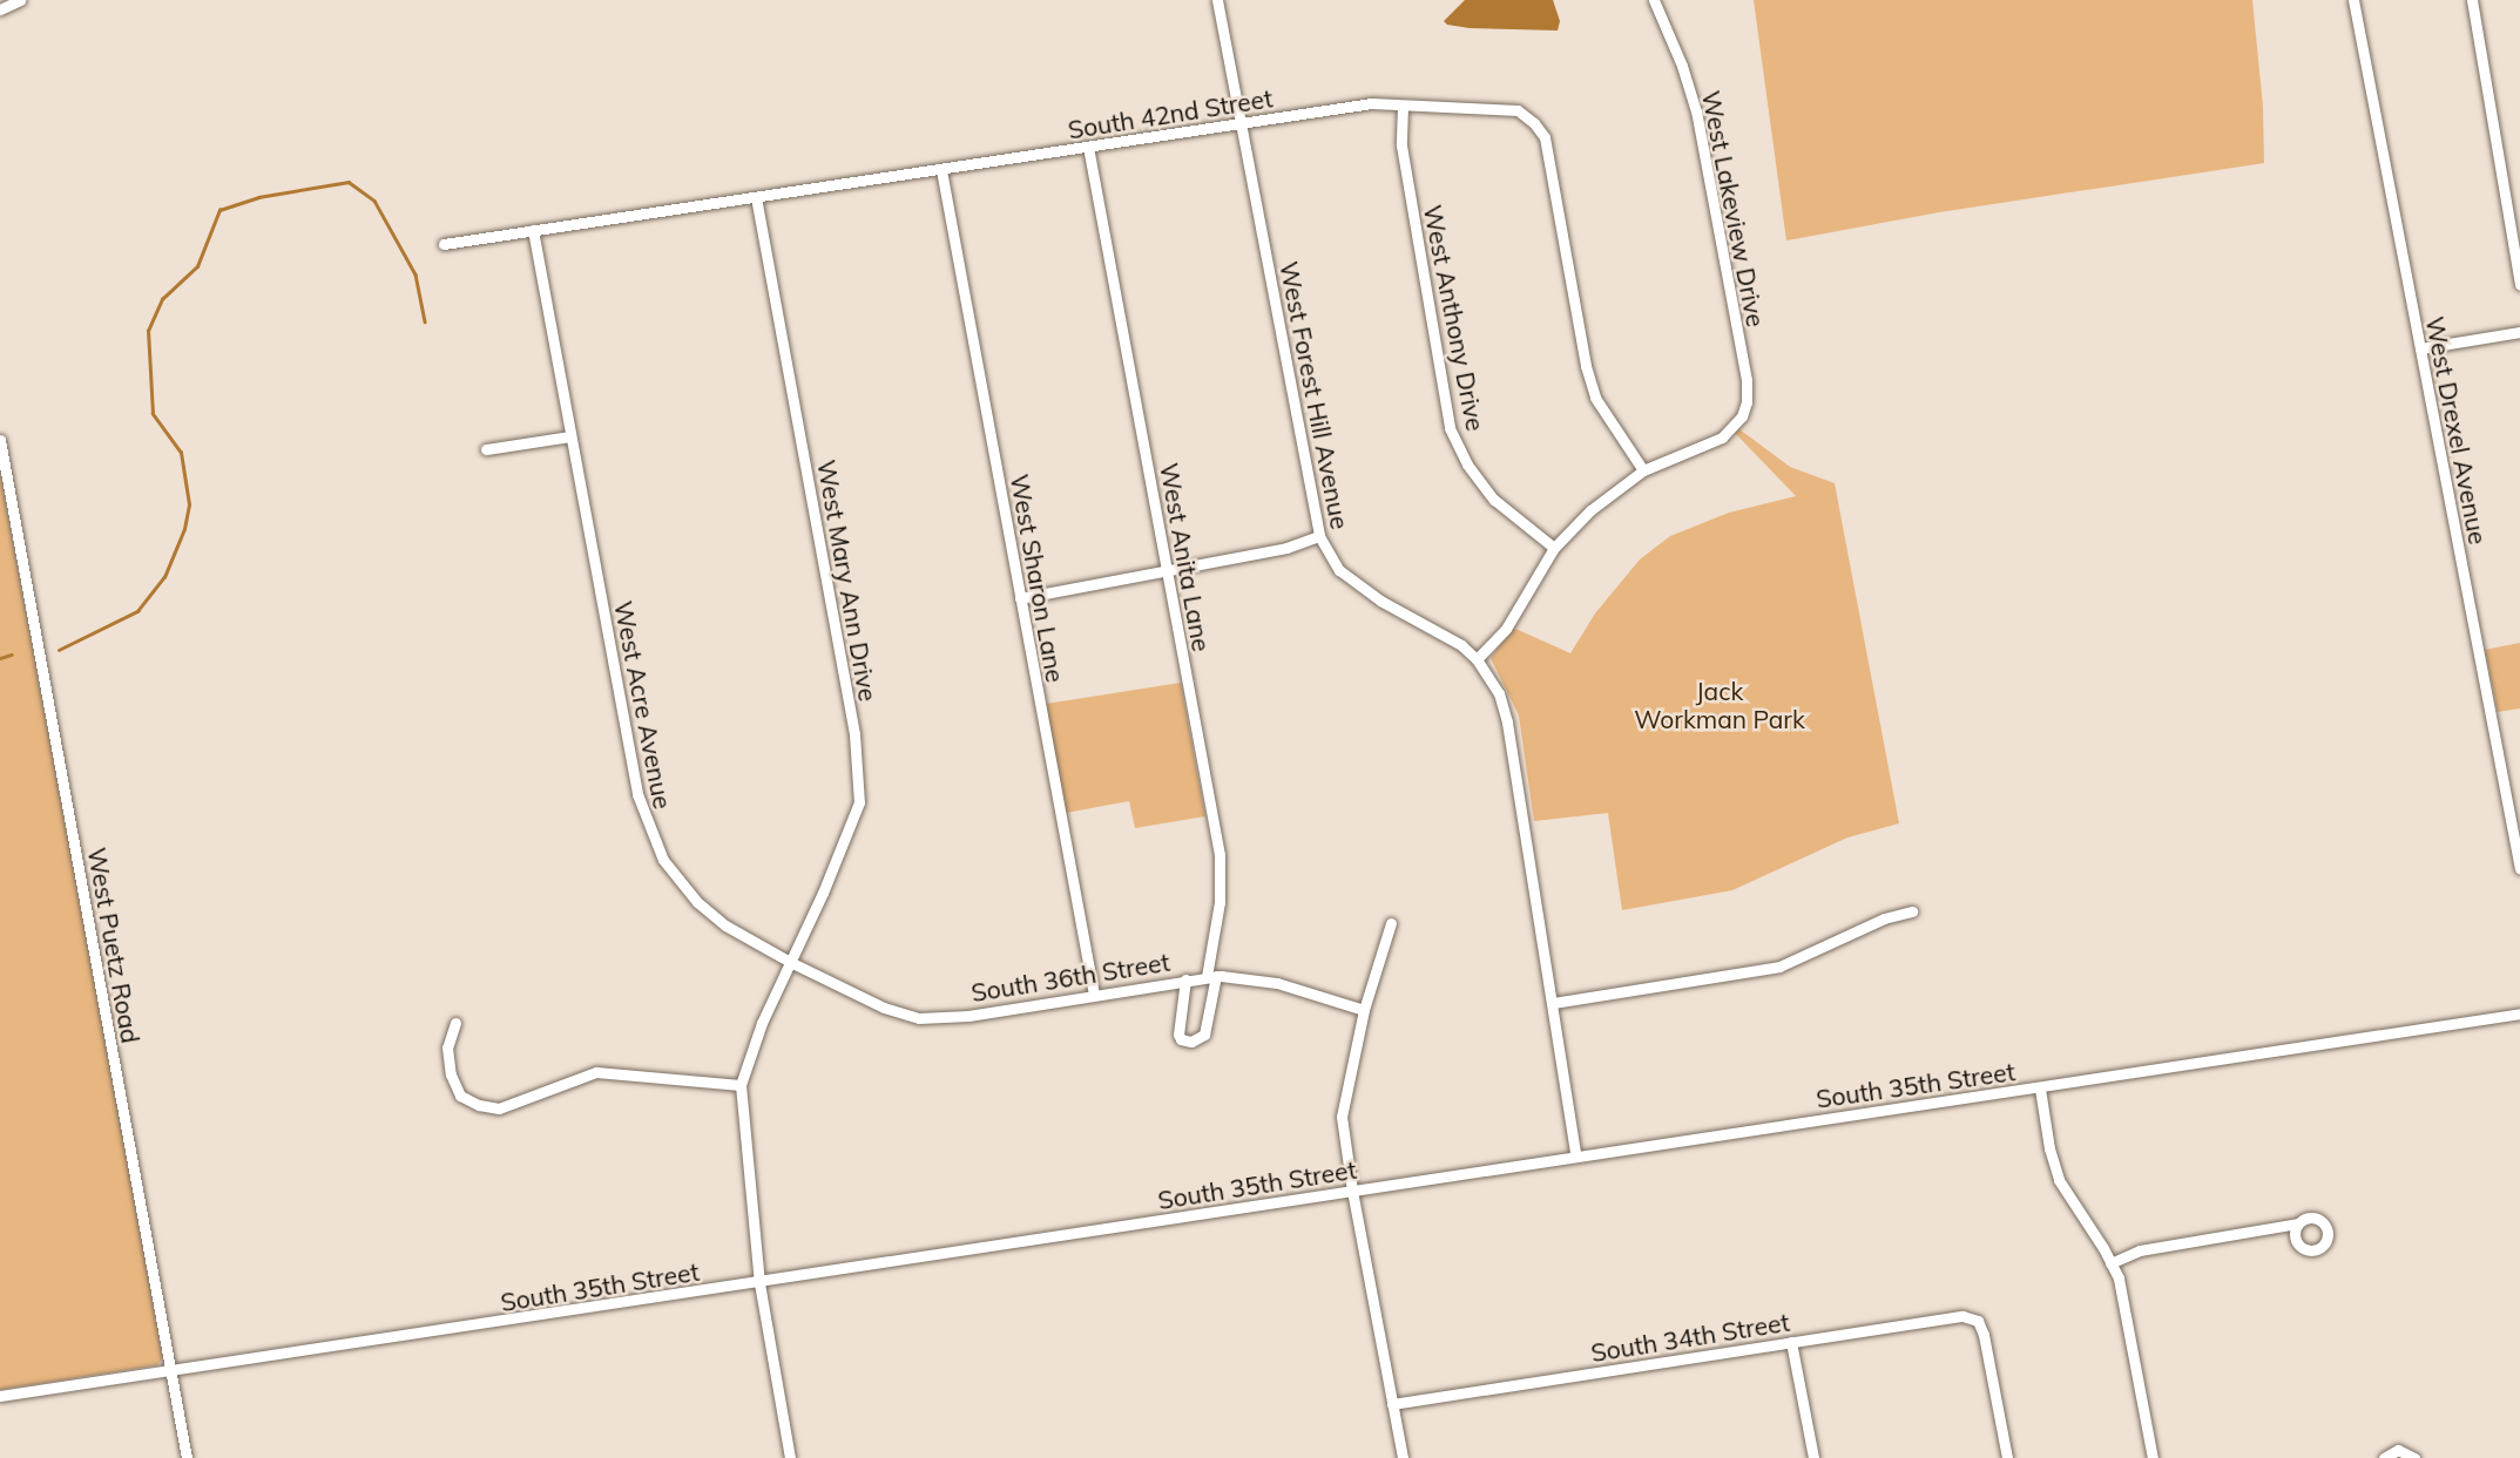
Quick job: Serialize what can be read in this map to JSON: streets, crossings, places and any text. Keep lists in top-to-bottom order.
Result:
{
  "streets": {
    "street": [
      "South 42nd Street",
      "West Lakeview Drive",
      "West Anthony Drive",
      "West Forest Hill Avenue",
      "West Drexel Avenue",
      "West Anita Lane",
      "West Sharon Lane",
      "West Mary Ann Drive",
      "West Acre Avenue",
      "West Puetz Road",
      "South 36th Street",
      "South 35th Street",
      "South 34th Street"
    ]
  },
  "crossings": [
    ["South 42nd Street", "West Lakeview Drive"],
    ["South 42nd Street", "West Anthony Drive"],
    ["South 42nd Street", "West Forest Hill Avenue"],
    ["South 42nd Street", "West Anita Lane"],
    ["South 42nd Street", "West Sharon Lane"],
    ["South 42nd Street", "West Mary Ann Drive"],
    ["South 42nd Street", "West Acre Avenue"],
    ["West Forest Hill Avenue", "South 35th Street"],
    ["West Anita Lane", "South 36th Street"],
    ["West Sharon Lane", "South 36th Street"],
    ["West Mary Ann Drive", "West Acre Avenue"],
    ["West Mary Ann Drive", "South 36th Street"],
    ["West Acre Avenue", "South 36th Street"],
    ["West Puetz Road", "South 35th Street"]
  ],
  "parks": ["Jack Workman Park"]
}
